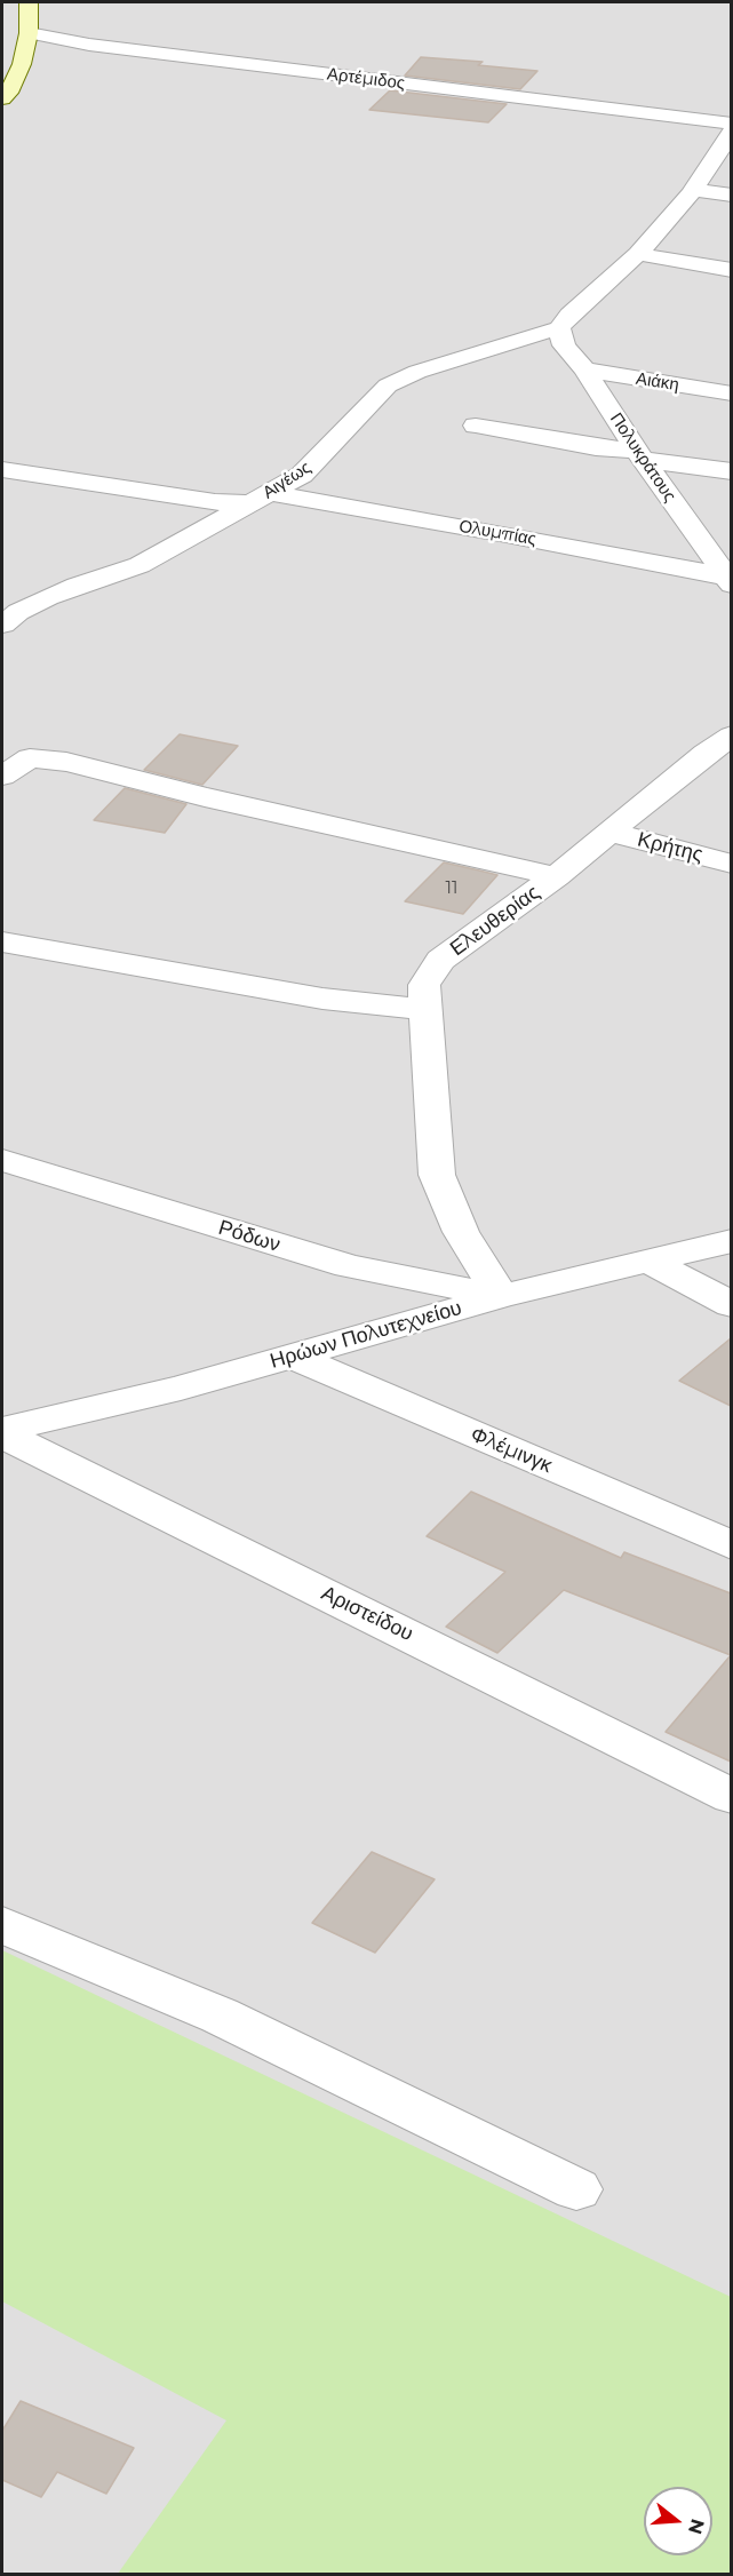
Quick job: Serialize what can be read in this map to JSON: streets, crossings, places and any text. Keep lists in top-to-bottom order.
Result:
{
  "streets": {
    "street": [
      "Αρτέμιδος",
      "Αιάκη",
      "Πολυκράτους",
      "Αιγέως",
      "Ολυμπίας",
      "Κρήτης",
      "Ελευθερίας",
      "Ρόδων",
      "Ηρώων Πολυτεχνείου",
      "Φλέμινγκ",
      "Αριστείδου"
    ]
  },
  "crossings": [
    ["Αιάκη", "Πολυκράτους"],
    ["Πολυκράτους", "Αιγέως"],
    ["Πολυκράτους", "Ολυμπίας"],
    ["Αιγέως", "Ολυμπίας"],
    ["Κρήτης", "Ελευθερίας"],
    ["Ελευθερίας", "Ρόδων"],
    ["Ελευθερίας", "Ηρώων Πολυτεχνείου"],
    ["Ρόδων", "Ηρώων Πολυτεχνείου"],
    ["Ηρώων Πολυτεχνείου", "Φλέμινγκ"],
    ["Ηρώων Πολυτεχνείου", "Αριστείδου"]
  ],
  "house_numbers": ["11"],
  "north": "right"
}
